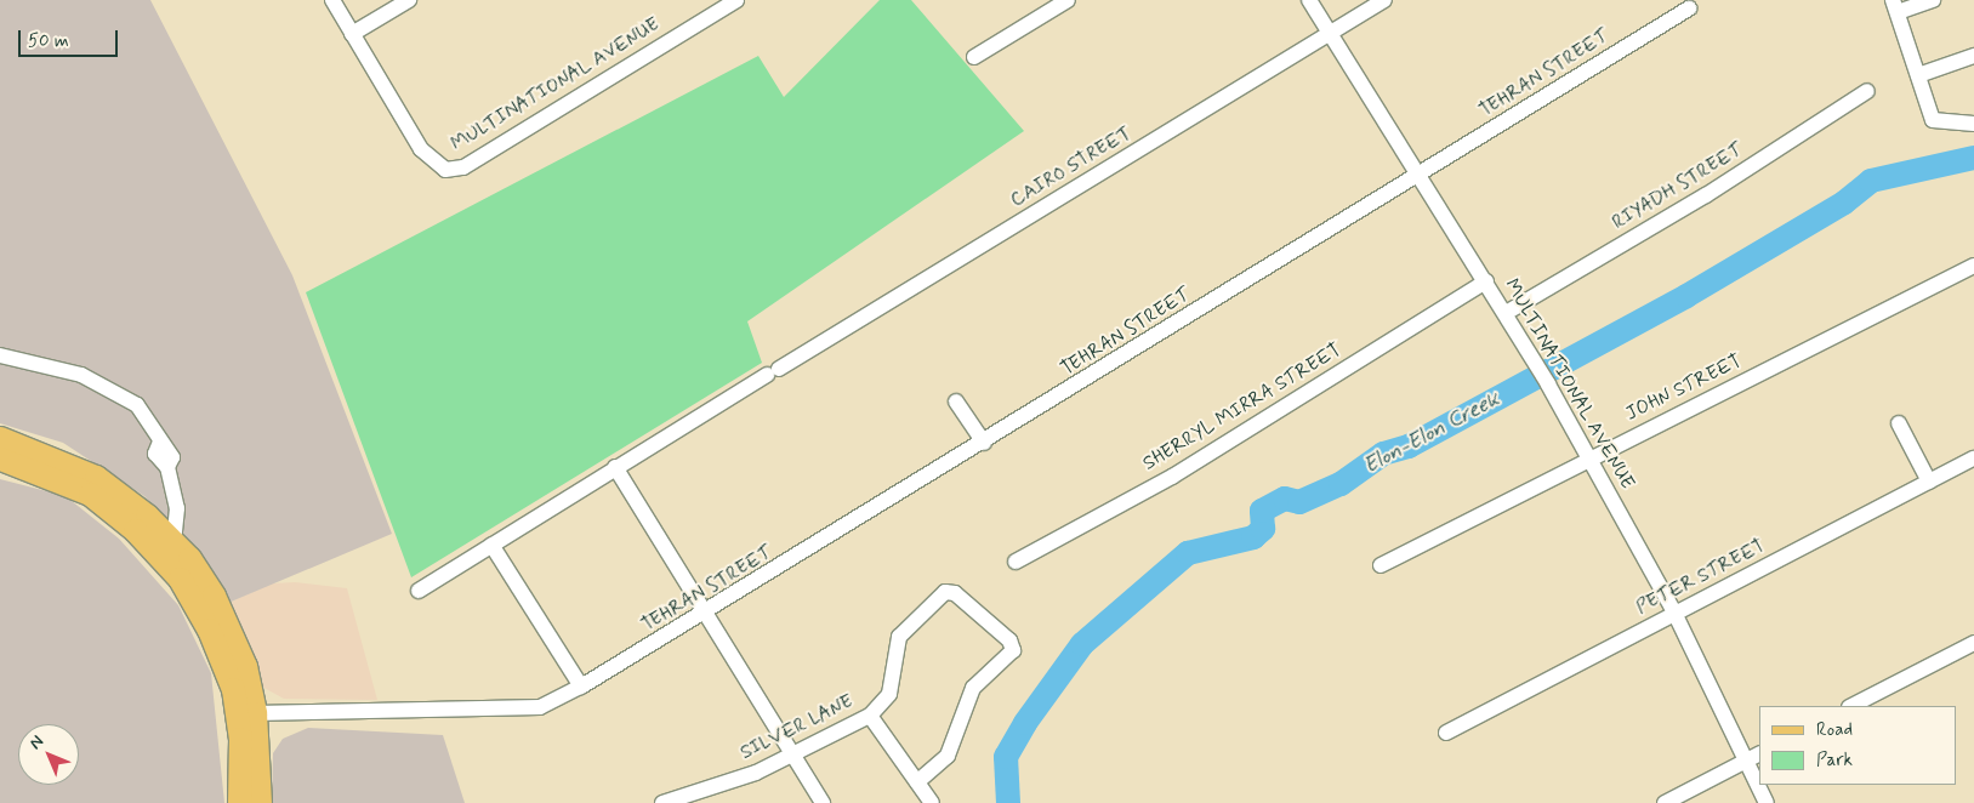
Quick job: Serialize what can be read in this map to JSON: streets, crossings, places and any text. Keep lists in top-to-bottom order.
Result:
{
  "streets": {
    "street": [
      "TEHRAN STREET",
      "MULTINATIONAL AVENUE",
      "CAIRO STREET",
      "RIYADH STREET",
      "JOHN STREET",
      "SHERRYL MIRRA STREET",
      "PETER STREET",
      "SILVER LANE"
    ]
  },
  "crossings": [
    ["TEHRAN STREET", "MULTINATIONAL AVENUE"],
    ["MULTINATIONAL AVENUE", "CAIRO STREET"],
    ["MULTINATIONAL AVENUE", "RIYADH STREET"],
    ["MULTINATIONAL AVENUE", "JOHN STREET"],
    ["MULTINATIONAL AVENUE", "SHERRYL MIRRA STREET"],
    ["MULTINATIONAL AVENUE", "PETER STREET"]
  ],
  "water": ["Elon-Elon Creek"],
  "legend": ["Road", "Park"],
  "scale_bar": "50 m",
  "north": "top left"
}
